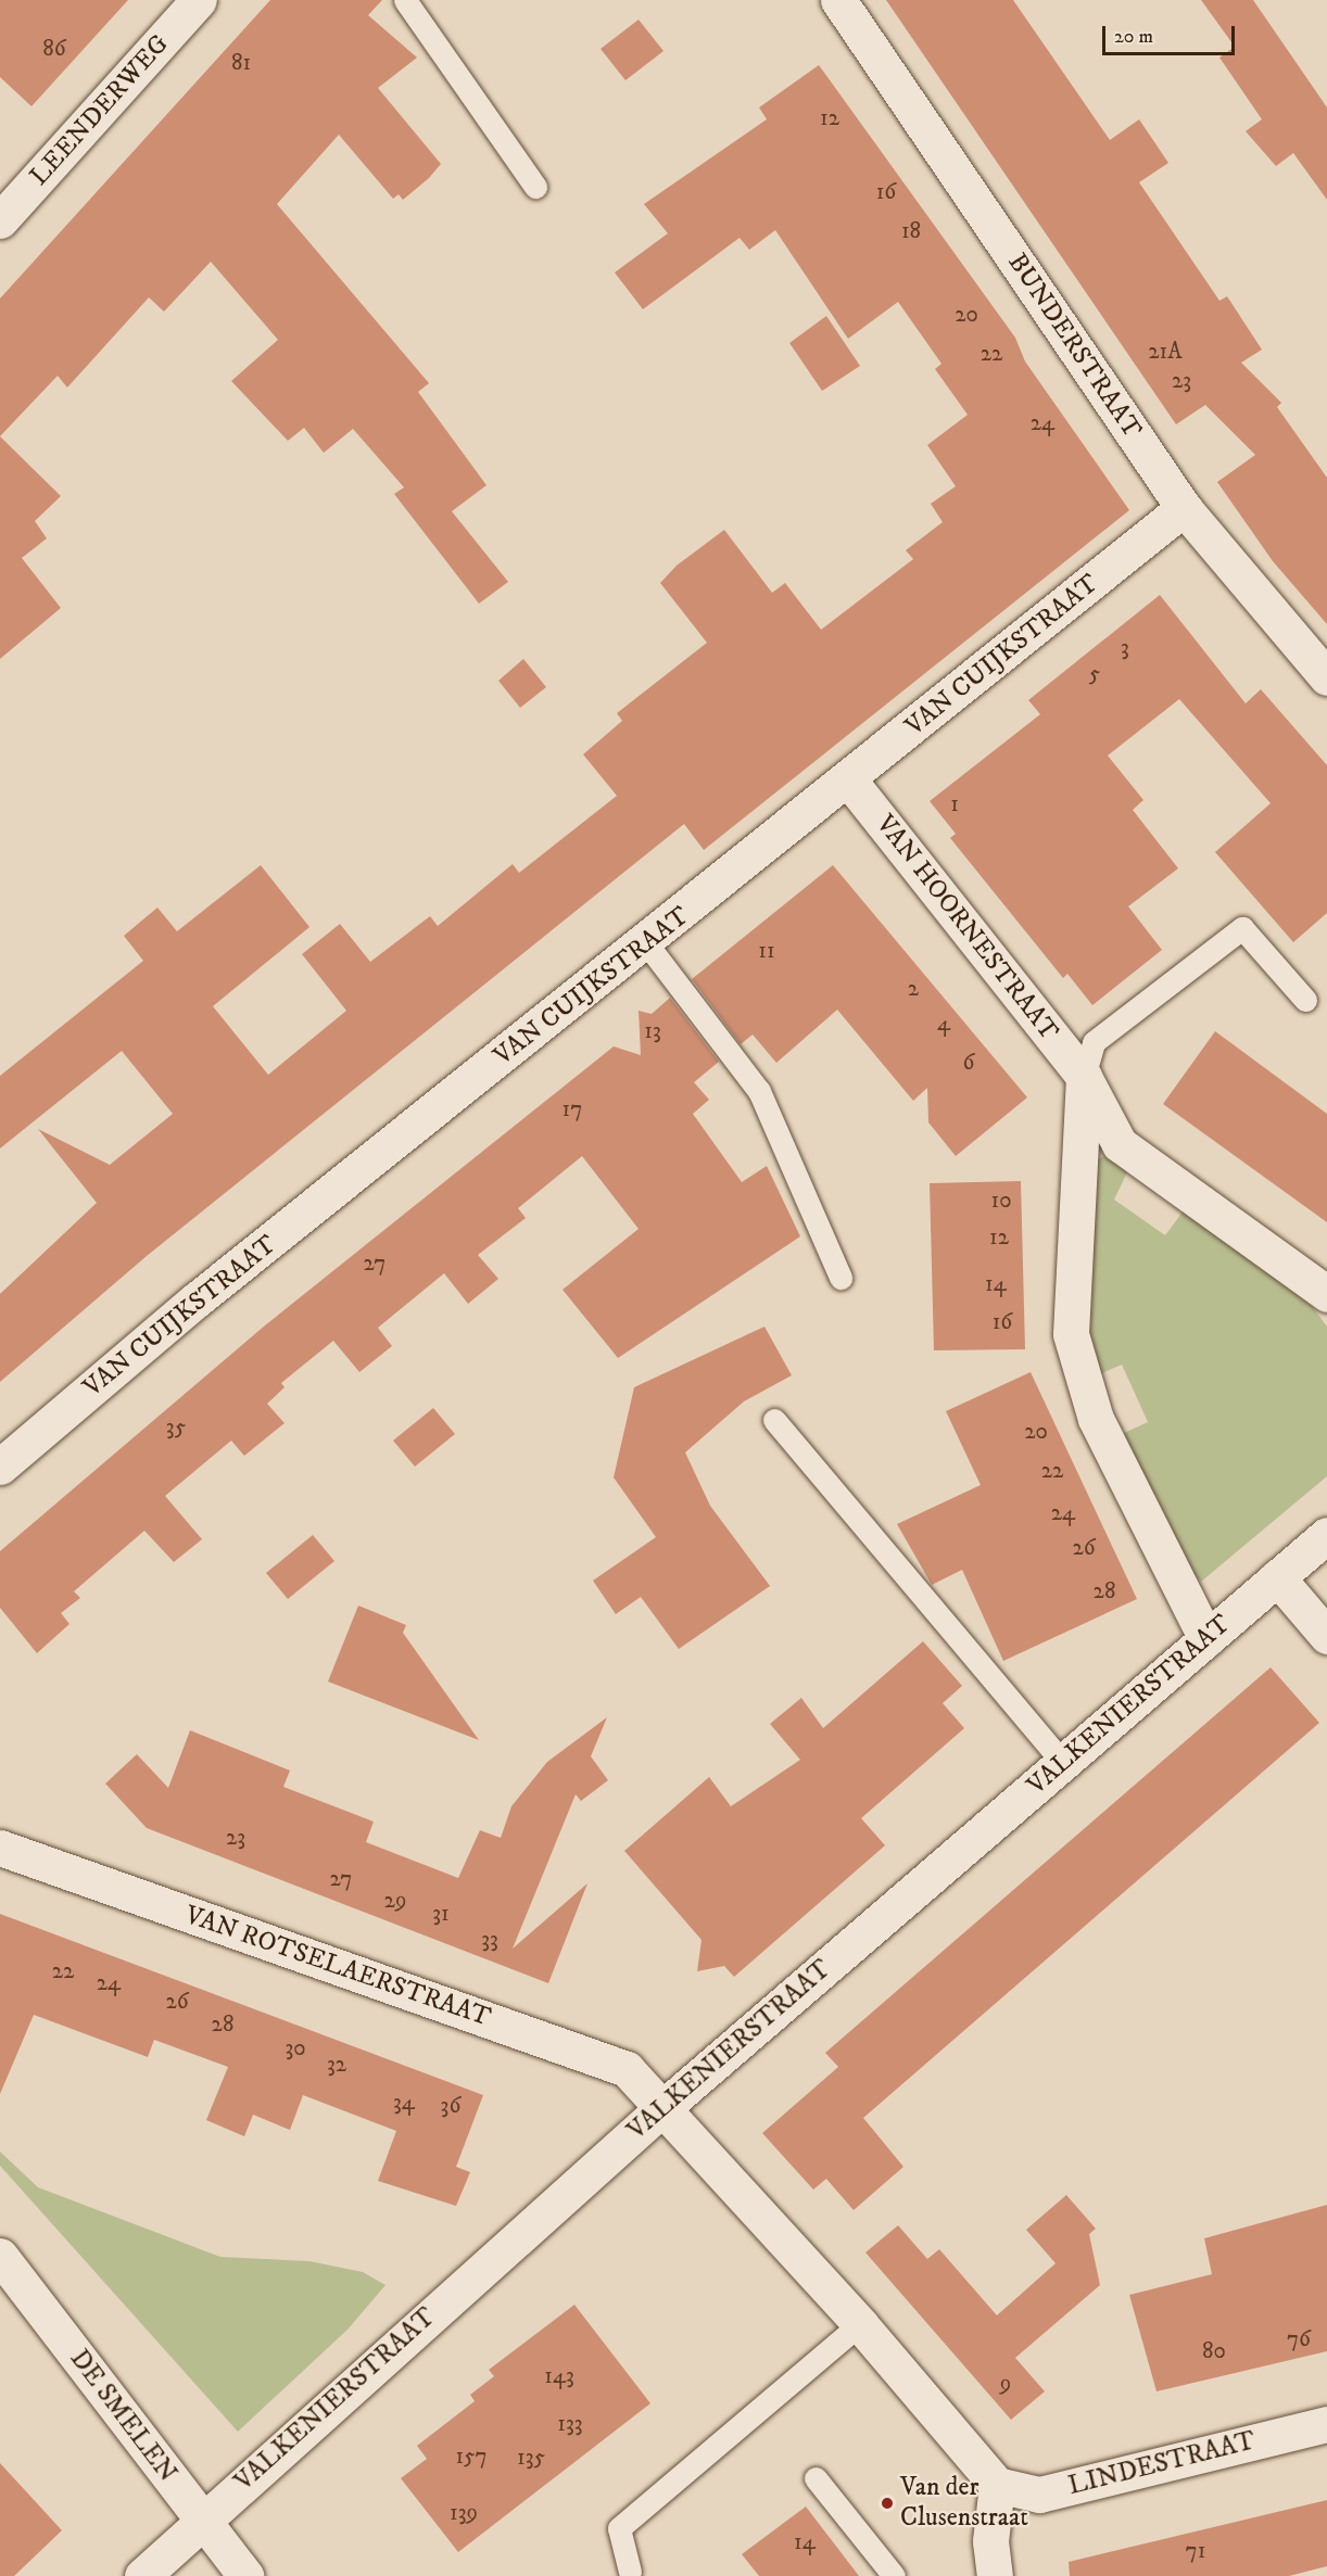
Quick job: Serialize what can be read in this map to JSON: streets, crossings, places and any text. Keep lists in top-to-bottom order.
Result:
{
  "streets": {
    "street": [
      "LEENDERWEG",
      "BUNDERSTRAAT",
      "VAN CUIJKSTRAAT",
      "VAN HOORNESTRAAT",
      "VALKENIERSTRAAT",
      "VAN ROTSELAERSTRAAT",
      "DE SMELEN",
      "LINDESTRAAT"
    ]
  },
  "crossings": [
    ["BUNDERSTRAAT", "VAN CUIJKSTRAAT"],
    ["VAN CUIJKSTRAAT", "VAN HOORNESTRAAT"],
    ["VALKENIERSTRAAT", "VAN ROTSELAERSTRAAT"],
    ["VALKENIERSTRAAT", "DE SMELEN"]
  ],
  "places": ["Van der Clusenstraat"],
  "house_numbers": [
    "86",
    "81",
    "12",
    "16",
    "18",
    "20",
    "21A",
    "22",
    "23",
    "24",
    "3",
    "5",
    "1",
    "11",
    "2",
    "4",
    "13",
    "6",
    "17",
    "10",
    "12",
    "27",
    "14",
    "16",
    "35",
    "20",
    "22",
    "24",
    "26",
    "28",
    "23",
    "27",
    "29",
    "31",
    "33",
    "22",
    "24",
    "26",
    "28",
    "30",
    "32",
    "34",
    "36",
    "76",
    "80",
    "143",
    "9",
    "133",
    "157",
    "135",
    "139",
    "14",
    "71"
  ],
  "scale_bar": "20 m"
}
